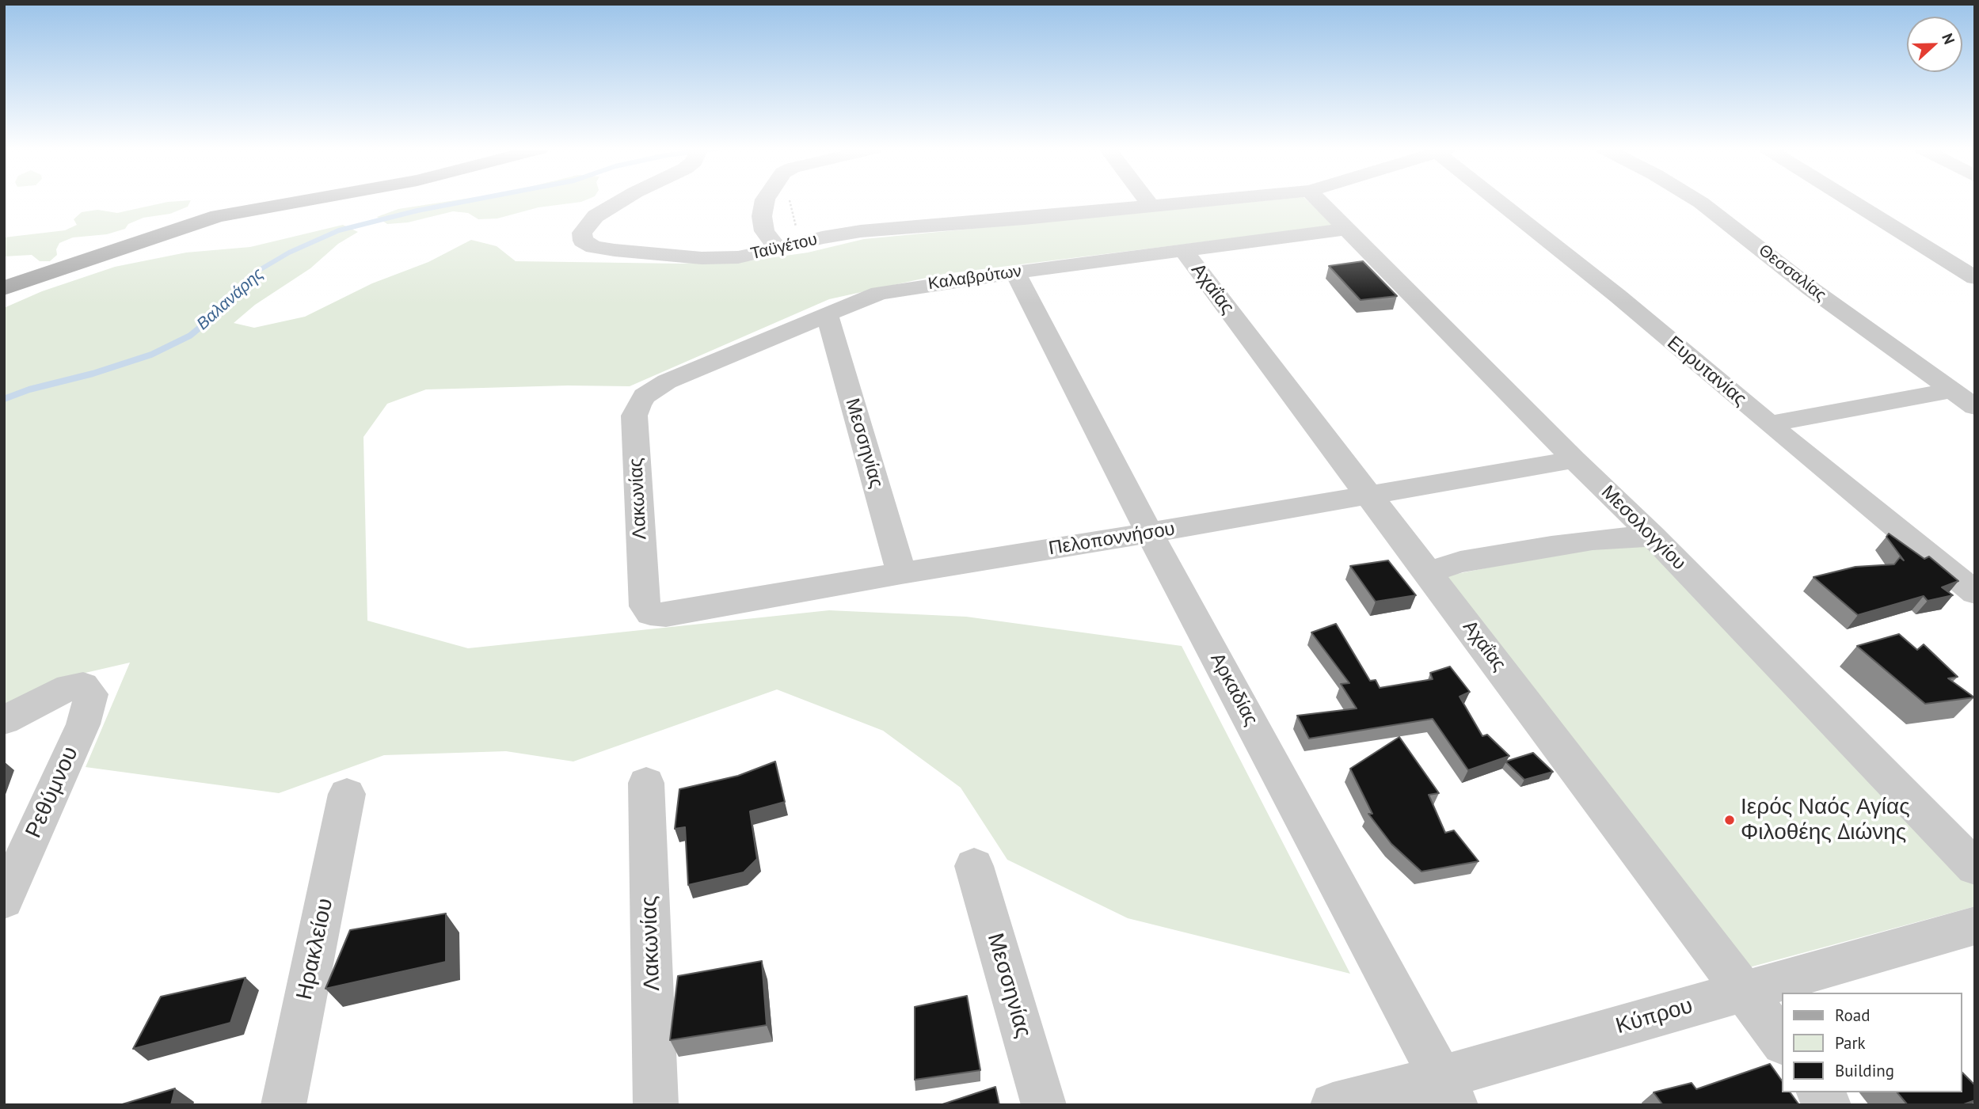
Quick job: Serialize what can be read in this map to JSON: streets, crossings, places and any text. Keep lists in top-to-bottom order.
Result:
{
  "streets": {
    "street": [
      "Ταϋγέτου",
      "Θεσσαλίας",
      "Καλαβρύτων",
      "Αχαΐας",
      "Ευρυτανίας",
      "Μεσσηνίας",
      "Λακωνίας",
      "Μεσολογγίου",
      "Πελοποννήσου",
      "Αρκαδίας",
      "Ρεθύμνου",
      "Ηρακλείου",
      "Κύπρου"
    ]
  },
  "crossings": [
    ["Καλαβρύτων", "Αχαΐας"],
    ["Καλαβρύτων", "Μεσσηνίας"],
    ["Καλαβρύτων", "Λακωνίας"],
    ["Καλαβρύτων", "Μεσολογγίου"],
    ["Καλαβρύτων", "Αρκαδίας"],
    ["Αχαΐας", "Πελοποννήσου"],
    ["Αχαΐας", "Κύπρου"],
    ["Μεσσηνίας", "Πελοποννήσου"],
    ["Λακωνίας", "Πελοποννήσου"],
    ["Μεσολογγίου", "Πελοποννήσου"],
    ["Πελοποννήσου", "Αρκαδίας"],
    ["Αρκαδίας", "Κύπρου"]
  ],
  "water": ["Βαλανάρης"],
  "places": ["Ιερός Ναός Αγίας Φιλοθέης Διώνης"],
  "legend": ["Road", "Park", "Building"],
  "north": "right"
}
